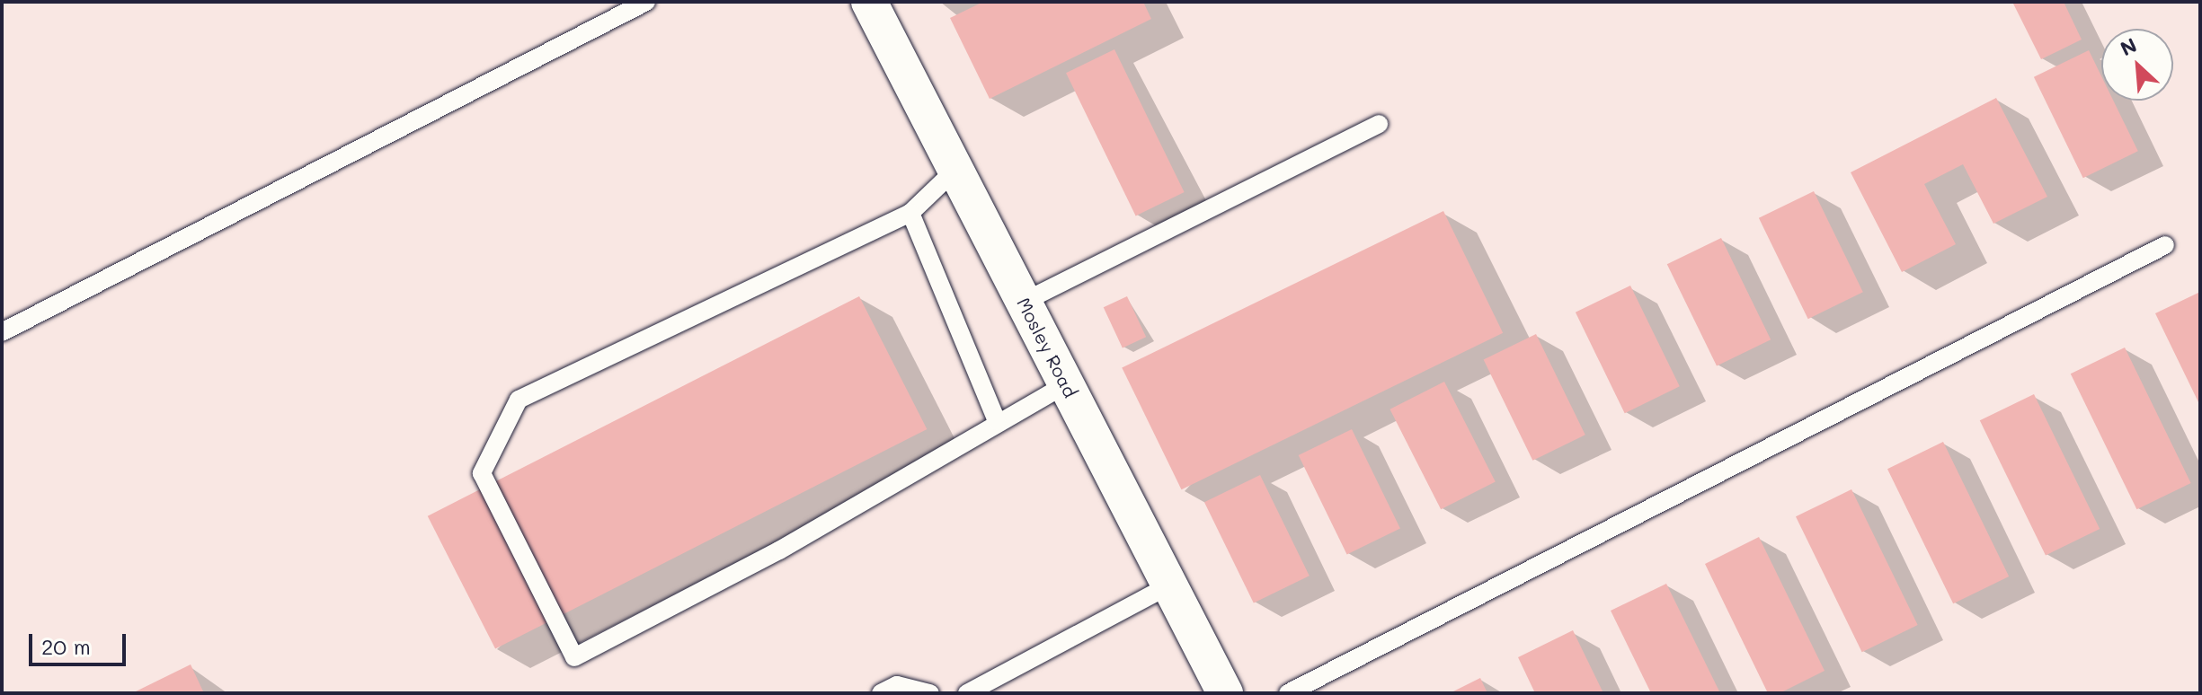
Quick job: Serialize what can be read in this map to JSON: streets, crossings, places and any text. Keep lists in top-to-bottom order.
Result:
{
  "streets": {
    "street": ["Mosley Road"]
  },
  "scale_bar": "20 m",
  "north": "top left"
}
